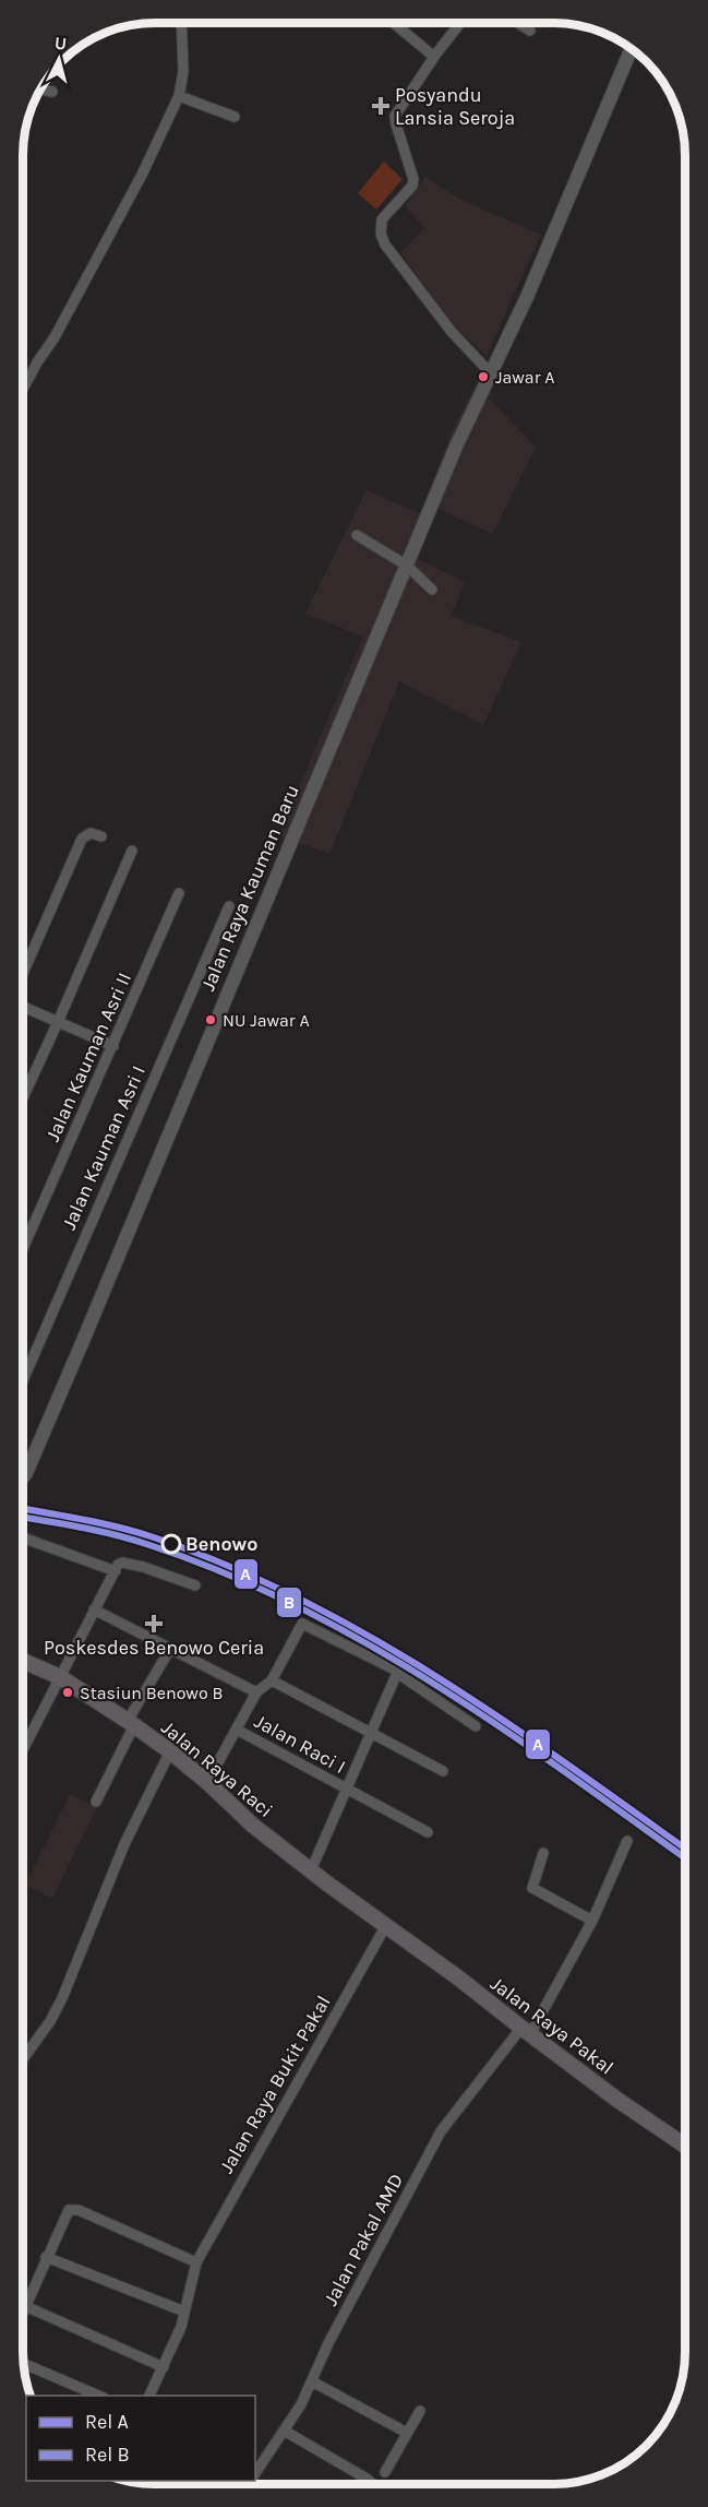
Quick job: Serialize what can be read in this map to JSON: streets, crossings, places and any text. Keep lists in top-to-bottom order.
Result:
{
  "streets": {
    "main road": ["Jalan Raya Raci", "Jalan Raya Pakal"],
    "street": [
      "Jalan Raya Kauman Baru",
      "Jalan Kauman Asri II",
      "Jalan Kauman Asri I",
      "Jalan Raci I",
      "Jalan Raya Bukit Pakal",
      "Jalan Pakal AMD"
    ]
  },
  "crossings": [
    ["Jalan Raci I", "Jalan Raya Raci"],
    ["Jalan Raya Raci", "Jalan Raya Pakal"],
    ["Jalan Raya Raci", "Jalan Raya Bukit Pakal"],
    ["Jalan Raya Pakal", "Jalan Raya Bukit Pakal"],
    ["Jalan Raya Pakal", "Jalan Pakal AMD"]
  ],
  "places": {
    "health": ["Posyandu Lansia Seroja", "Poskesdes Benowo Ceria"],
    "other": [
      "Jawar A",
      "NU Jawar A",
      "Benowo",
      "Stasiun Benowo B"
    ]
  },
  "lines": ["rail line A", "rail line B"],
  "legend": ["Rel A", "Rel B"],
  "north": "top"
}
